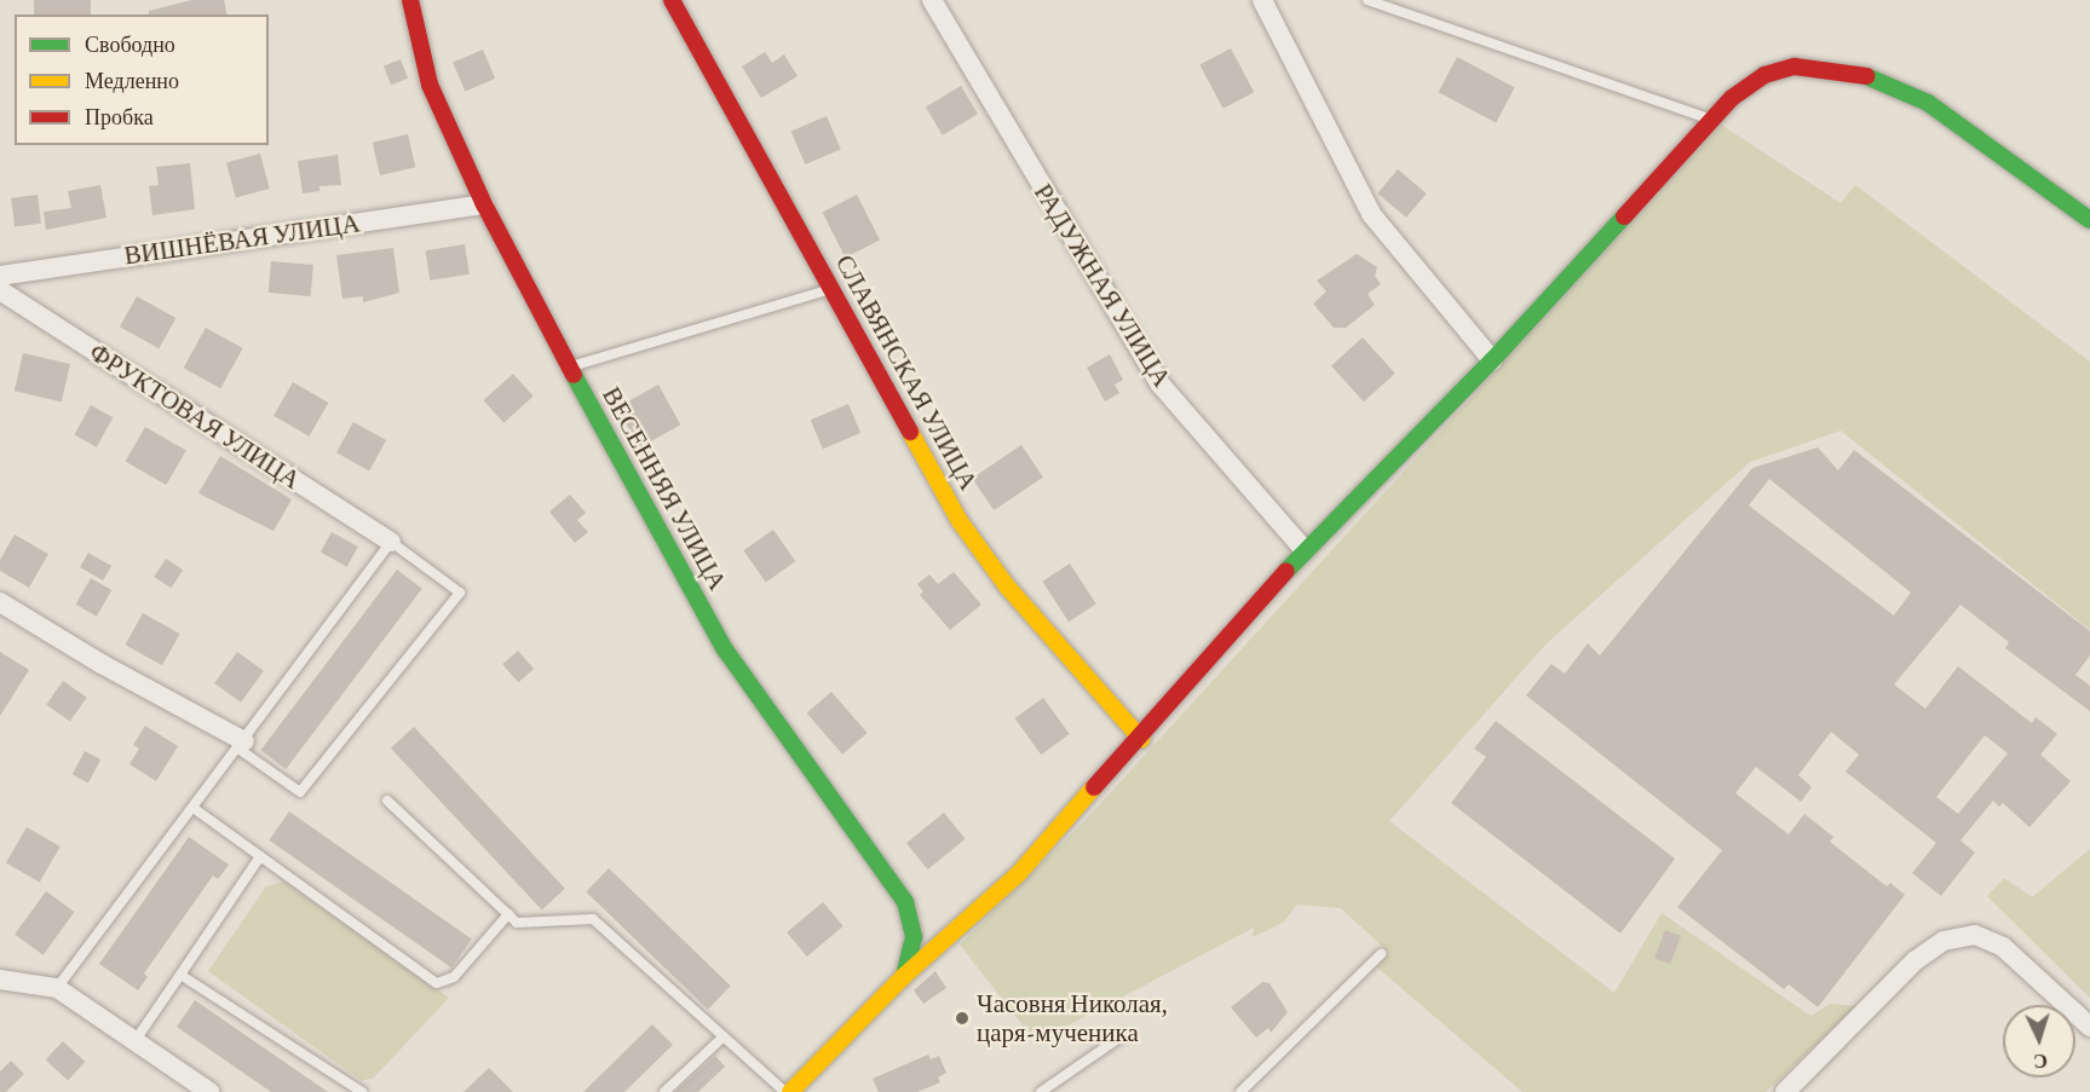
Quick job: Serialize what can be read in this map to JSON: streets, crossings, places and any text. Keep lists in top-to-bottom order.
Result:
{
  "streets": {
    "street": [
      "ВИШНЁВАЯ УЛИЦА",
      "РАДУЖНАЯ УЛИЦА",
      "СЛАВЯНСКАЯ УЛИЦА",
      "ФРУКТОВАЯ УЛИЦА",
      "ВЕСЕННЯЯ УЛИЦА"
    ]
  },
  "crossings": [
    ["ВИШНЁВАЯ УЛИЦА", "ВЕСЕННЯЯ УЛИЦА"]
  ],
  "places": ["Часовня Николая, царя-мученика"],
  "legend": ["Свободно", "Медленно", "Пробка"],
  "north": "bottom"
}
